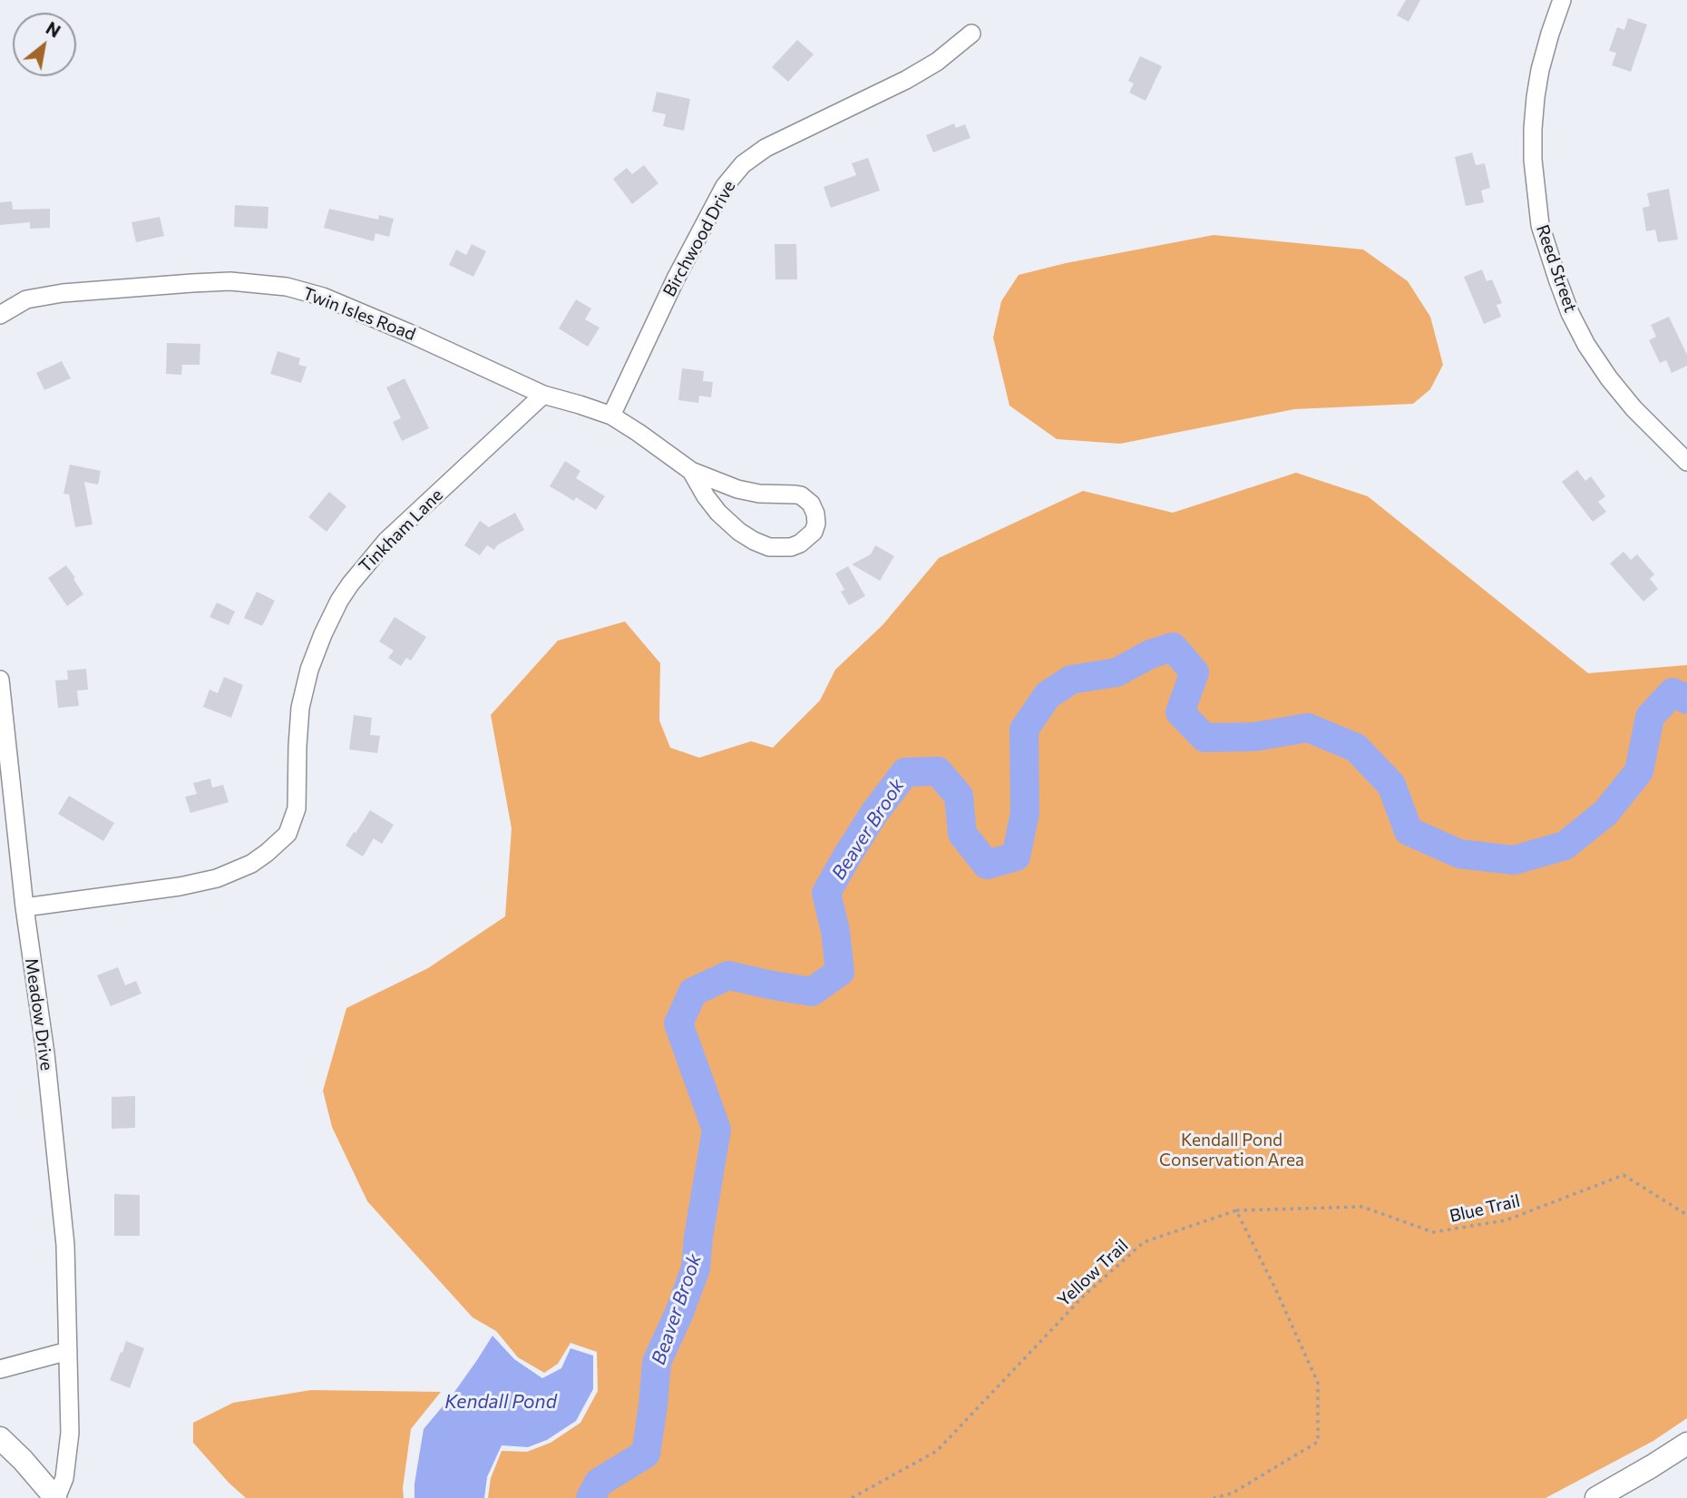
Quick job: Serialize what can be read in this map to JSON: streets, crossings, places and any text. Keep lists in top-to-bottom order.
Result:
{
  "streets": {
    "street": [
      "Birchwood Drive",
      "Reed Street",
      "Twin Isles Road",
      "Tinkham Lane",
      "Meadow Drive"
    ],
    "path": ["Blue Trail", "Yellow Trail"]
  },
  "crossings": [
    ["Birchwood Drive", "Twin Isles Road"],
    ["Twin Isles Road", "Tinkham Lane"],
    ["Tinkham Lane", "Meadow Drive"],
    ["Blue Trail", "Yellow Trail"]
  ],
  "water": ["Beaver Brook", "Kendall Pond"],
  "parks": ["Kendall Pond Conservation Area"],
  "north": "top right"
}
